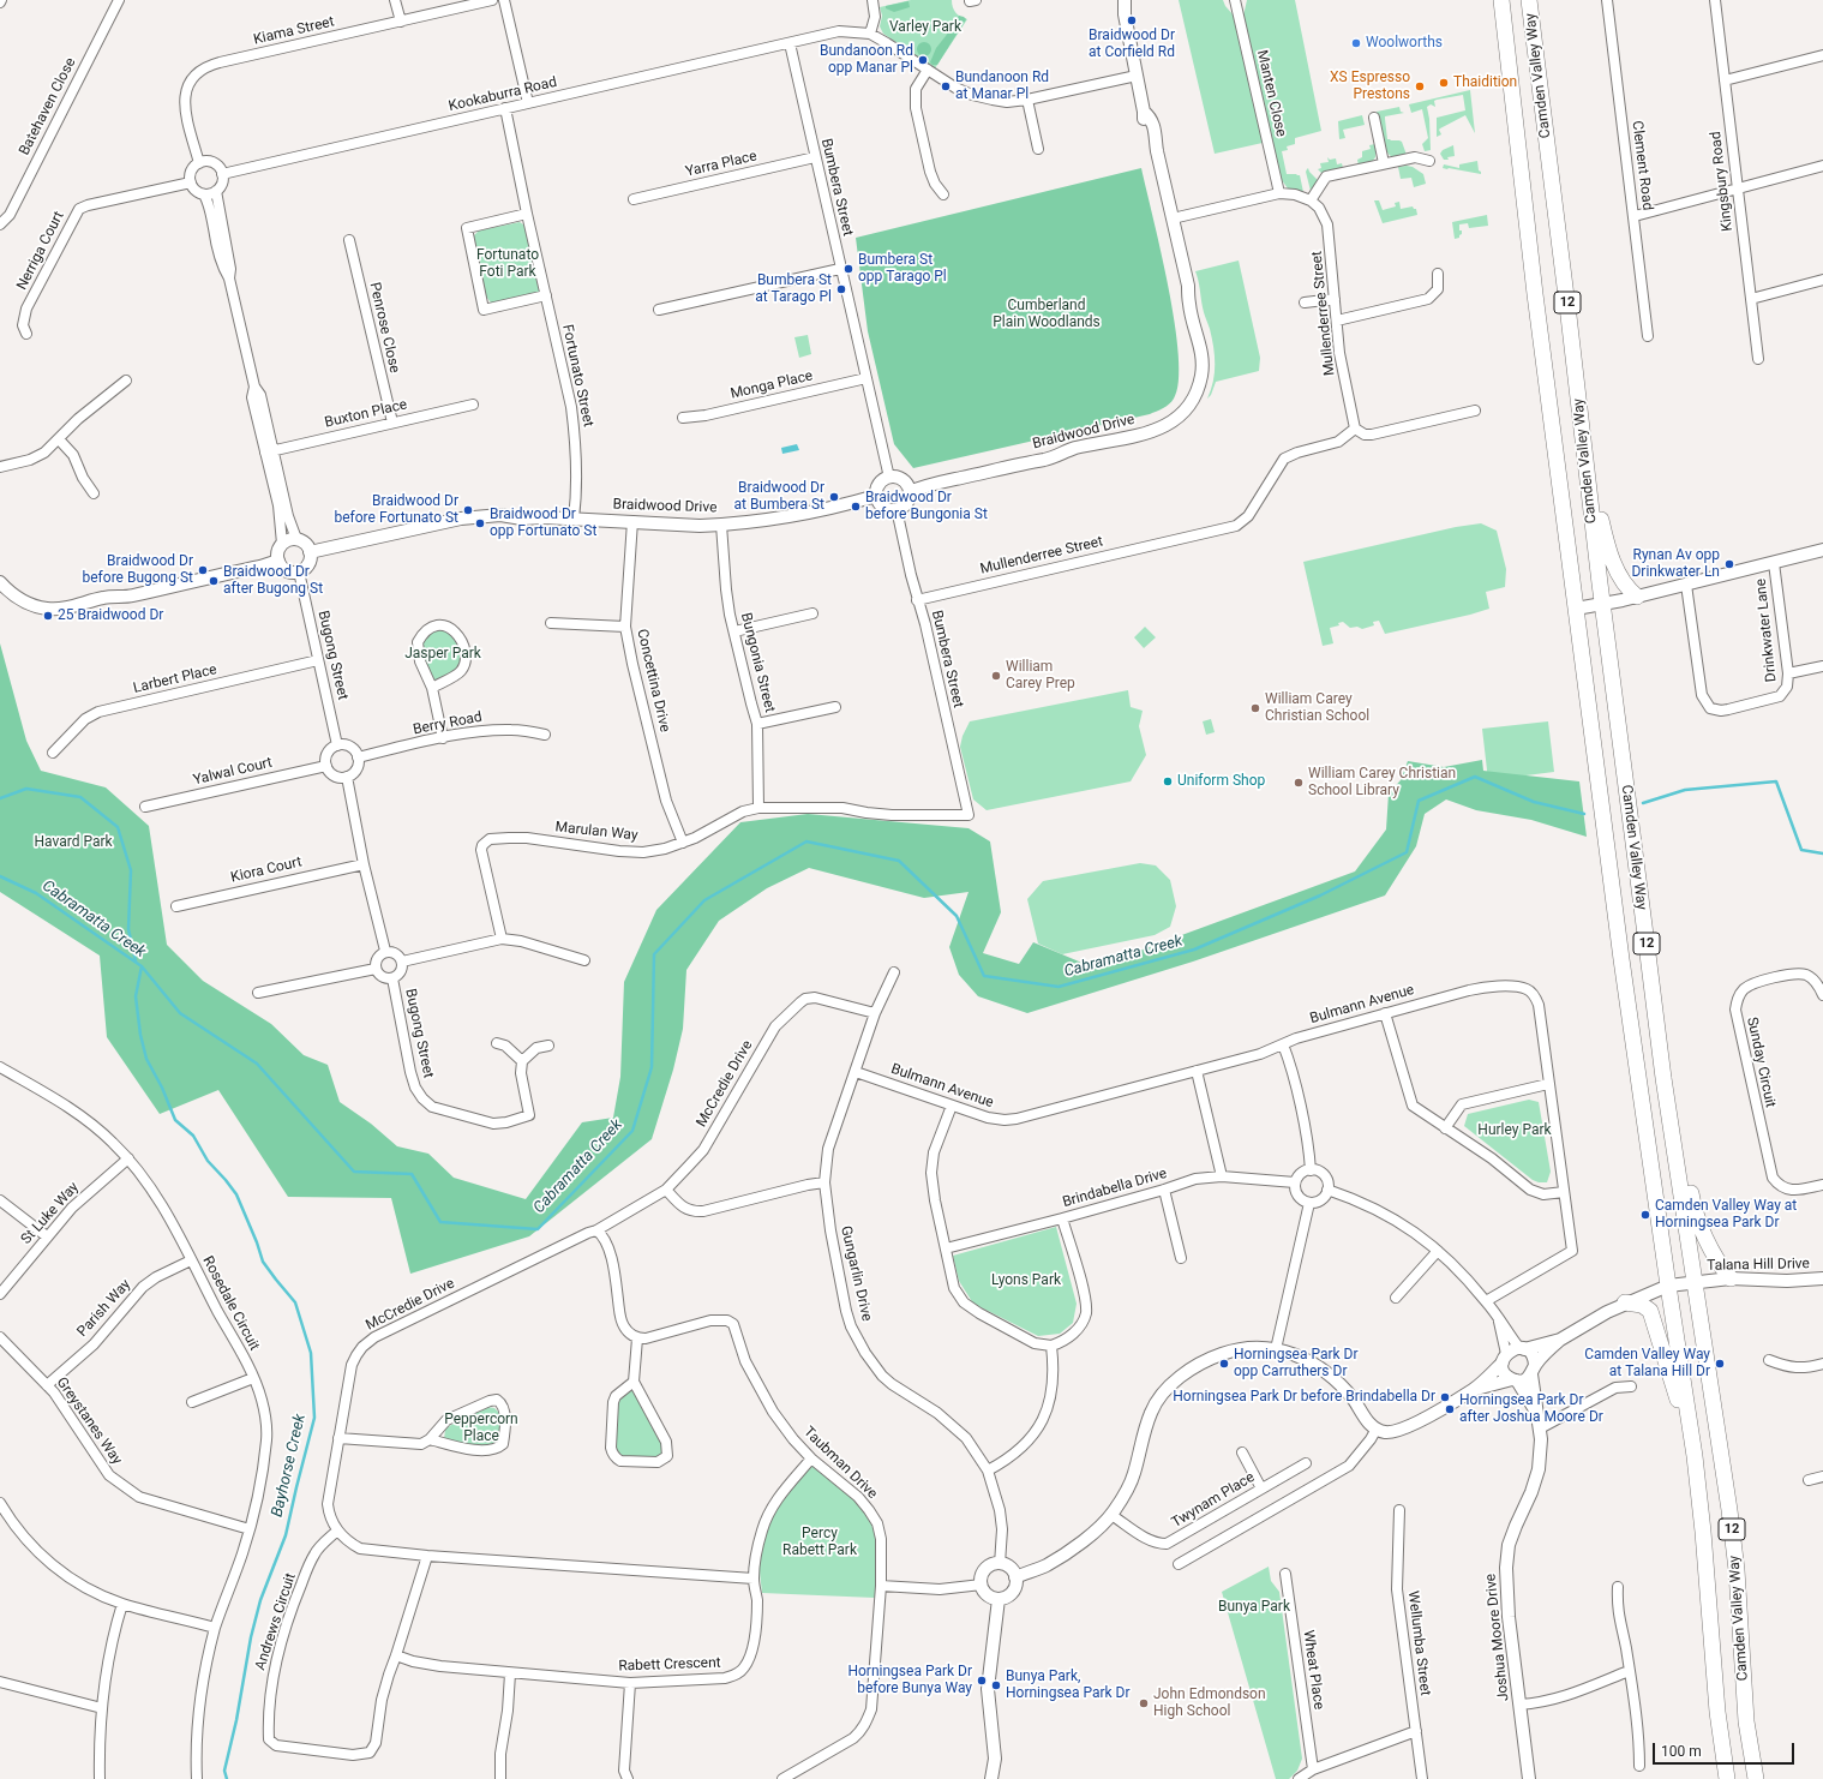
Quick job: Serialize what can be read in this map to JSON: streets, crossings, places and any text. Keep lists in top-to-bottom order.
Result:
{
  "streets": {
    "main road": ["Camden Valley Way", "12"],
    "street": [
      "Kiama Street",
      "Manten Close",
      "Kookaburra Road",
      "Batehaven Close",
      "Yarra Place",
      "Clement Road",
      "Kingsbury Road",
      "Bumbera Street",
      "Nerriga Court",
      "Mullenderree Street",
      "Penrose Close",
      "Fortunato Street",
      "Monga Place",
      "Buxton Place",
      "Braidwood Drive",
      "Drinkwater Lane",
      "Bugong Street",
      "Bungonia Street",
      "Larbert Place",
      "Concettina Drive",
      "Berry Road",
      "Yalwal Court",
      "Marulan Way",
      "Kiora Court",
      "Bulmann Avenue",
      "Sunday Circuit",
      "McCredie Drive",
      "Brindabella Drive",
      "St Luke Way",
      "Talana Hill Drive",
      "Gungarlin Drive",
      "Rosedale Circuit",
      "Parish Way",
      "Greystanes Way",
      "Taubman Drive",
      "Twynam Place",
      "Andrews Circuit",
      "Joshua Moore Drive",
      "Wellumba Street",
      "Rabett Crescent",
      "Wheat Place"
    ]
  },
  "crossings": [
    ["Kiama Street", "Kookaburra Road"],
    ["Kiama Street", "Nerriga Court"],
    ["Camden Valley Way", "Talana Hill Drive"],
    ["Kookaburra Road", "Bumbera Street"],
    ["Kookaburra Road", "Nerriga Court"],
    ["Kookaburra Road", "Fortunato Street"],
    ["Yarra Place", "Bumbera Street"],
    ["Bumbera Street", "Mullenderree Street"],
    ["Bumbera Street", "Monga Place"],
    ["Bumbera Street", "Braidwood Drive"],
    ["Bumbera Street", "Marulan Way"],
    ["Penrose Close", "Buxton Place"],
    ["Fortunato Street", "Braidwood Drive"],
    ["Braidwood Drive", "Bugong Street"],
    ["Braidwood Drive", "Bungonia Street"],
    ["Braidwood Drive", "Concettina Drive"],
    ["Bugong Street", "Larbert Place"],
    ["Bugong Street", "Berry Road"],
    ["Bugong Street", "Yalwal Court"],
    ["Bungonia Street", "Marulan Way"],
    ["Concettina Drive", "Marulan Way"],
    ["Berry Road", "Yalwal Court"],
    ["Bulmann Avenue", "Gungarlin Drive"],
    ["McCredie Drive", "Gungarlin Drive"],
    ["McCredie Drive", "Andrews Circuit"],
    ["McCredie Drive", "Rabett Crescent"],
    ["St Luke Way", "Rosedale Circuit"],
    ["Rosedale Circuit", "Parish Way"],
    ["Rosedale Circuit", "Greystanes Way"],
    ["Parish Way", "Greystanes Way"],
    ["Taubman Drive", "Rabett Crescent"],
    ["Andrews Circuit", "Rabett Crescent"]
  ],
  "water": ["Cabramatta Creek", "Bayhorse Creek"],
  "parks": [
    "Varley Park",
    "Fortunato Foti Park",
    "Cumberland Plain Woodlands",
    "Jasper Park",
    "Havard Park",
    "Hurley Park",
    "Lyons Park",
    "Peppercorn Place",
    "Percy Rabett Park",
    "Bunya Park"
  ],
  "places": [
    "Braidwood Dr at Corfield Rd",
    "Woolworths",
    "Bundanoon Rd opp Manar Pl",
    "Thaidition",
    "Bundanoon Rd at Manar Pl",
    "XS Espresso Prestons",
    "Bumbera St opp Tarago Pl",
    "Bumbera St at Tarago Pl",
    "Braidwood Dr at Bumbera St",
    "Braidwood Dr before Bungonia St",
    "Braidwood Dr before Fortunato St",
    "Braidwood Dr opp Fortunato St",
    "Rynan Av opp Drinkwater Ln",
    "Braidwood Dr before Bugong St",
    "Braidwood Dr after Bugong St",
    "25 Braidwood Dr",
    "William Carey Prep",
    "William Carey Christian School",
    "Uniform Shop",
    "William Carey Christian School Library",
    "Camden Valley Way at Horningsea Park Dr",
    "Horningsea Park Dr opp Carruthers Dr",
    "Camden Valley Way at Talana Hill Dr",
    "Horningsea Park Dr before Brindabella Dr",
    "Horningsea Park Dr after Joshua Moore Dr",
    "Horningsea Park Dr before Bunya Way",
    "Bunya Park, Horningsea Park Dr",
    "John Edmondson High School"
  ],
  "scale_bar": "100 m"
}
